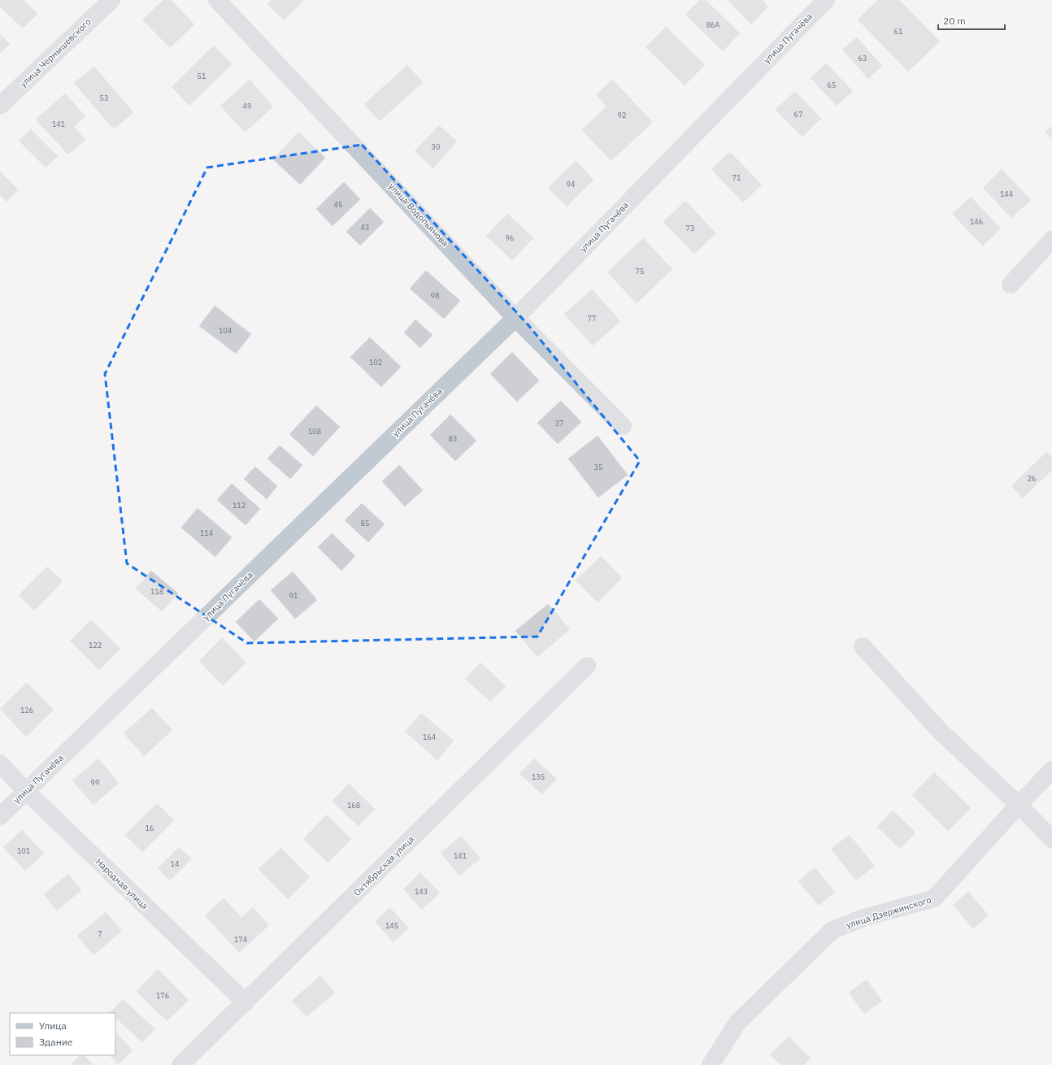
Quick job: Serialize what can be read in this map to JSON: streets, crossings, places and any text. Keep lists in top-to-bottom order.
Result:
{
  "streets": {
    "street": [
      "улица Пугачёва",
      "улица Чернышевского",
      "улица Водопьянова",
      "Октябрьская улица",
      "Народная улица",
      "улица Дзержинского"
    ]
  },
  "crossings": [
    ["улица Пугачёва", "улица Водопьянова"],
    ["улица Пугачёва", "Народная улица"],
    ["Октябрьская улица", "Народная улица"]
  ],
  "house_numbers": [
    "86А",
    "61",
    "63",
    "51",
    "65",
    "53",
    "49",
    "67",
    "92",
    "141",
    "30",
    "71",
    "94",
    "144",
    "45",
    "146",
    "43",
    "73",
    "96",
    "75",
    "98",
    "77",
    "104",
    "102",
    "37",
    "108",
    "83",
    "35",
    "26",
    "112",
    "85",
    "114",
    "118",
    "91",
    "122",
    "126",
    "164",
    "135",
    "99",
    "168",
    "16",
    "101",
    "141",
    "14",
    "143",
    "145",
    "7",
    "174",
    "176"
  ],
  "legend": ["Улица", "Здание"],
  "scale_bar": "20 m"
}
